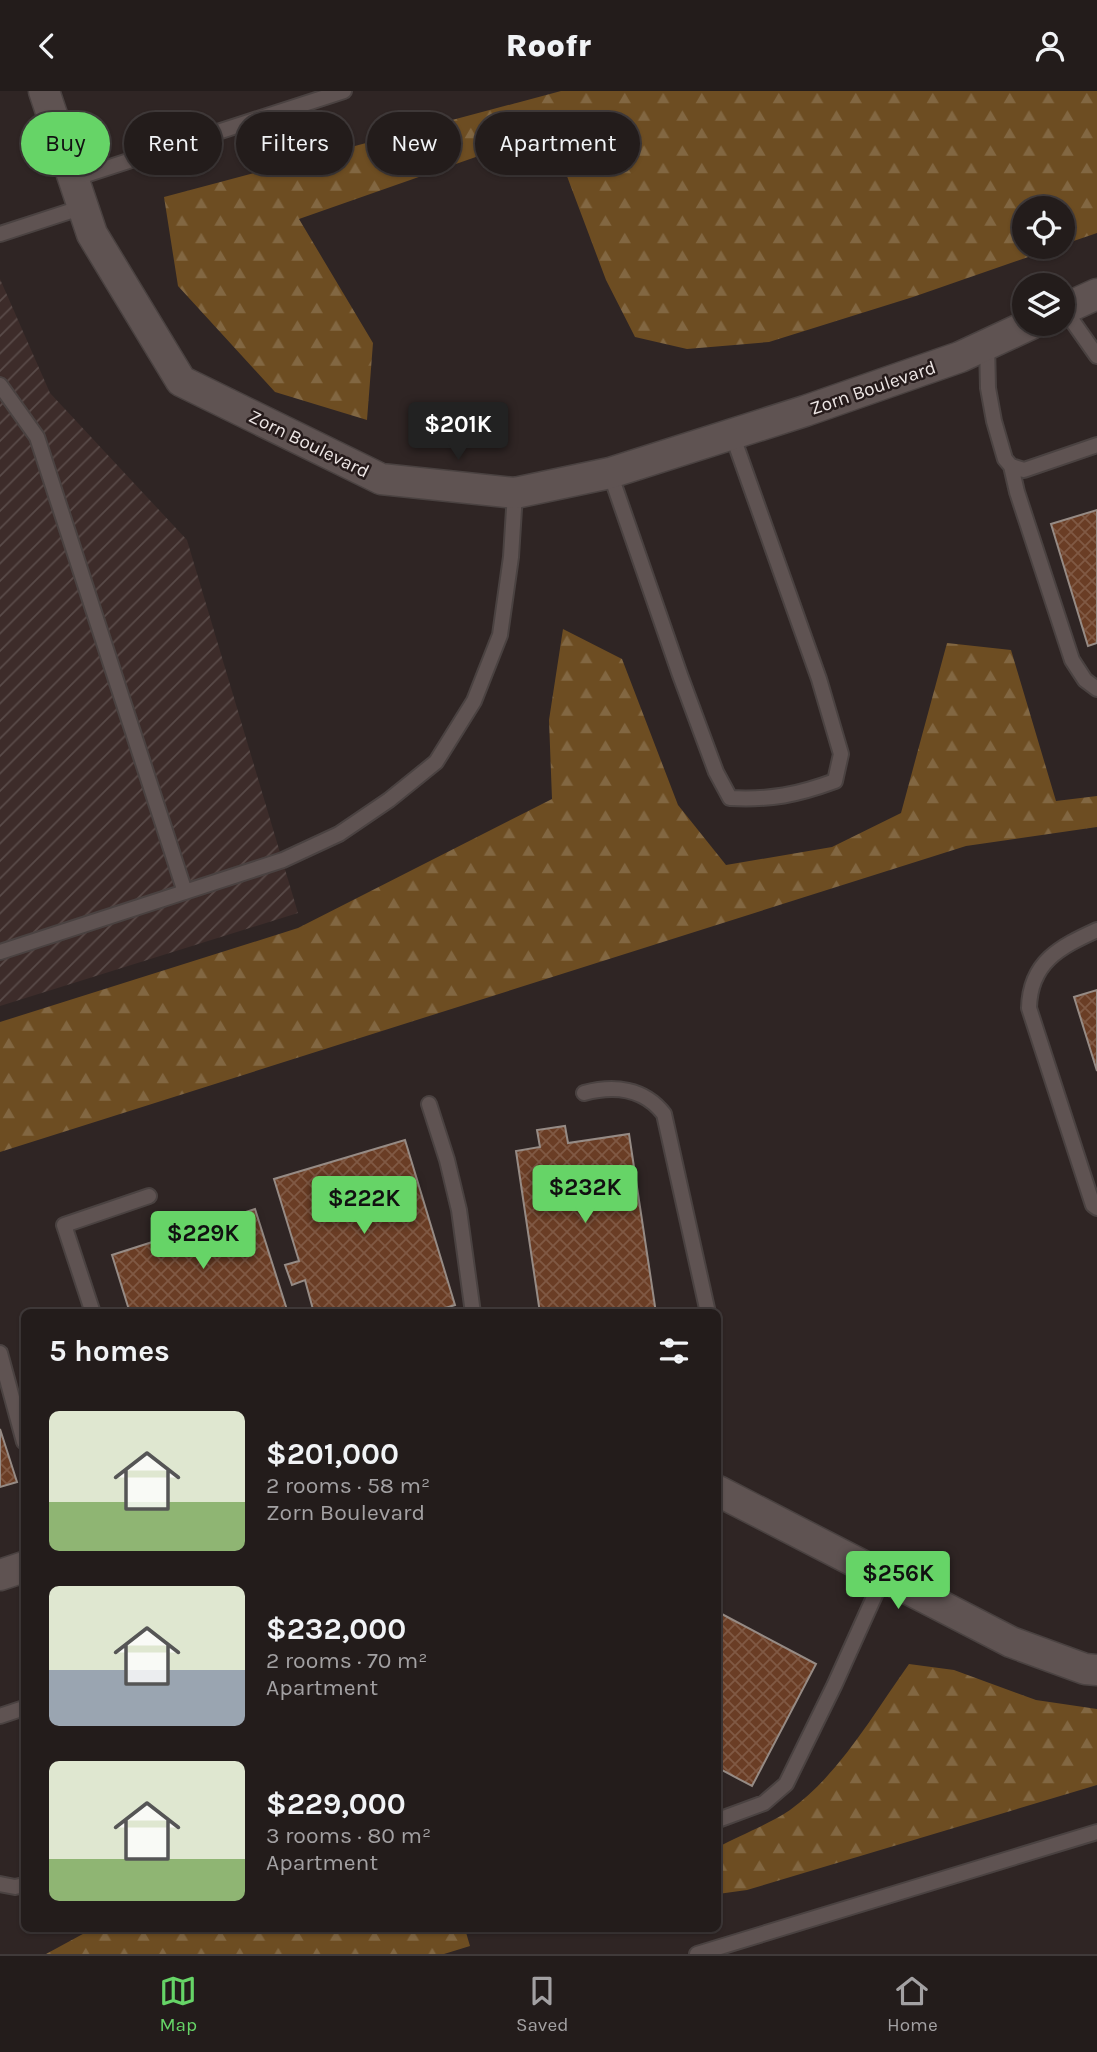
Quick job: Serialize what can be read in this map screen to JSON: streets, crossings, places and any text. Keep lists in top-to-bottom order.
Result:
{
  "streets": {
    "street": ["Zorn Boulevard"]
  },
  "page": {
    "header": "Roofr",
    "chip": [
      "Buy",
      "Rent",
      "Filters",
      "New",
      "Apartment"
    ],
    "price": [
      "$201K",
      "$232K",
      "$222K",
      "$229K",
      "$256K"
    ],
    "heading": "5 homes",
    "list": [
      {
        "name": "$201,000",
        "note": "2 rooms · 58 m² · Zorn Boulevard"
      },
      {
        "name": "$232,000",
        "note": "2 rooms · 70 m² · Apartment"
      },
      {
        "name": "$229,000",
        "note": "3 rooms · 80 m² · Apartment"
      }
    ],
    "tabs": ["Map", "Saved", "Home"]
  }
}
